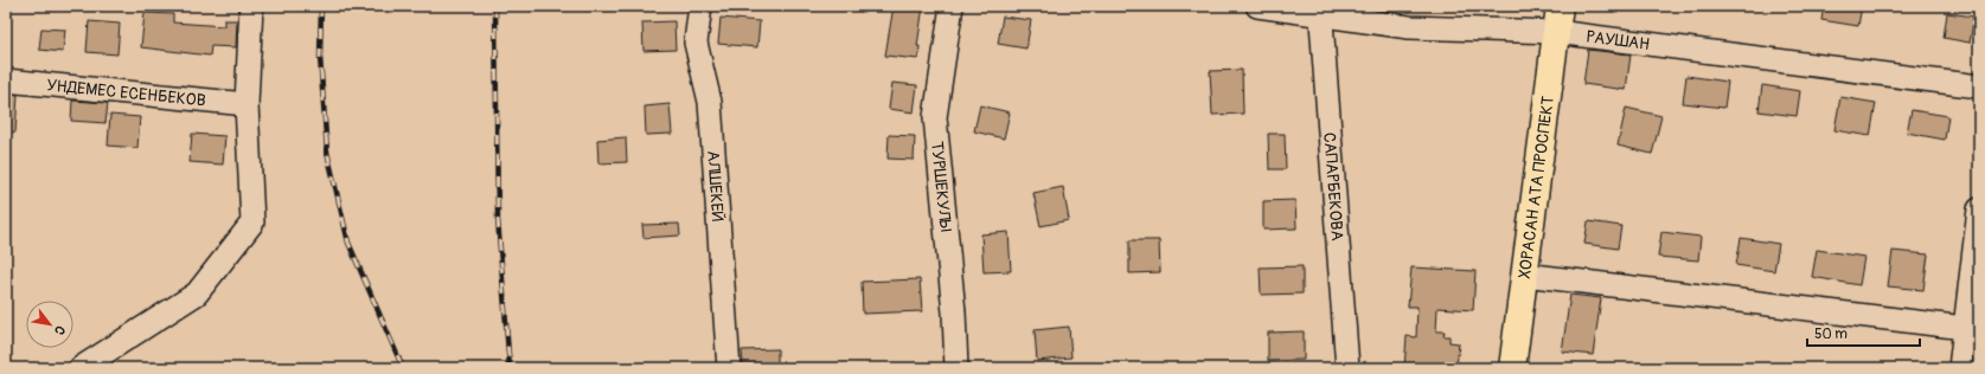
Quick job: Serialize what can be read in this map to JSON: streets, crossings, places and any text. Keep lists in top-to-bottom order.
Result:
{
  "streets": {
    "main road": ["ХОРАСАН АТА ПРОСПЕКТ"],
    "street": [
      "РАУШАН",
      "УНДЕМЕС ЕСЕНБЕКОВ",
      "АЛШЕКЕЙ",
      "ТУРШЕКУЛЫ",
      "САПАРБЕКОВА"
    ]
  },
  "crossings": [
    ["РАУШАН", "САПАРБЕКОВА"],
    ["РАУШАН", "ХОРАСАН АТА ПРОСПЕКТ"]
  ],
  "scale_bar": "50 m",
  "north": "bottom right"
}
